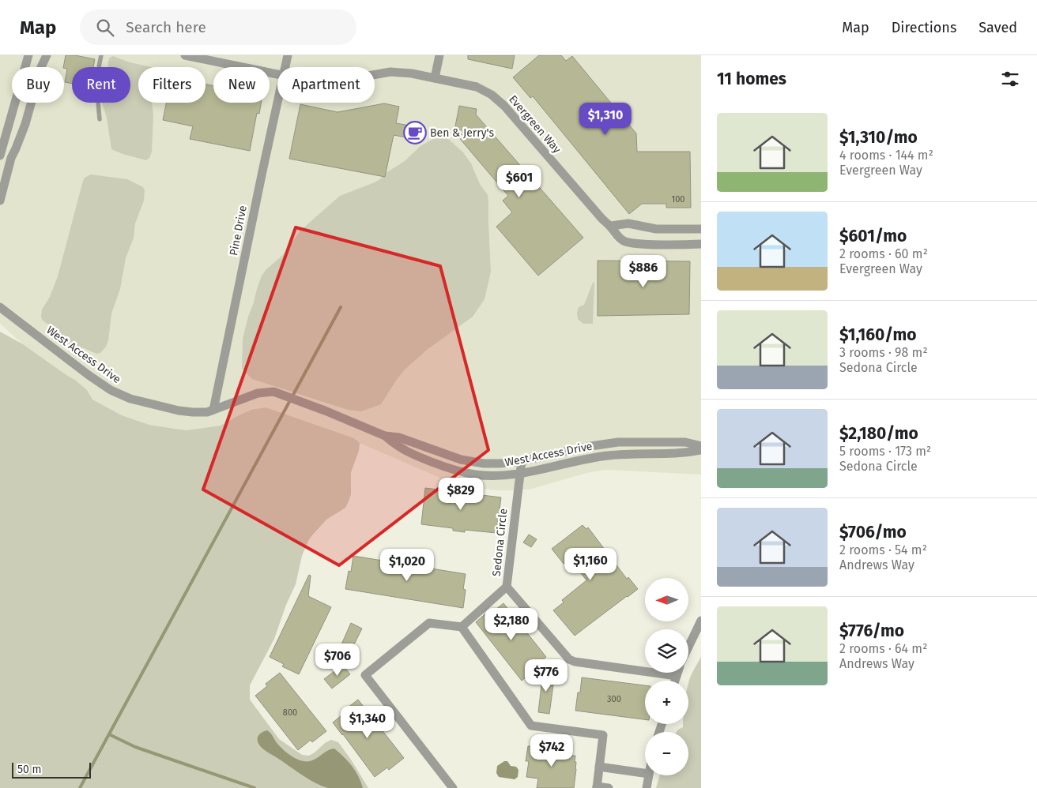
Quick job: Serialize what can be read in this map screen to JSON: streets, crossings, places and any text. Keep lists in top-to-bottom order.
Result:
{
  "streets": {
    "street": [
      "Evergreen Way",
      "Pine Drive",
      "West Access Drive",
      "Sedona Circle"
    ]
  },
  "crossings": [
    ["Pine Drive", "West Access Drive"],
    ["West Access Drive", "Sedona Circle"]
  ],
  "places": {
    "cafe": ["Ben & Jerry's"]
  },
  "house_numbers": ["100", "300", "800"],
  "scale_bar": "50 m",
  "north": "left",
  "page": {
    "header": "Map",
    "search": "Search here",
    "nav": ["Map", "Directions", "Saved"],
    "heading": "11 homes",
    "chip": [
      "Buy",
      "Rent",
      "Filters",
      "New",
      "Apartment"
    ],
    "price": [
      "$1,310",
      "$601",
      "$886",
      "$829",
      "$1,160",
      "$1,020",
      "$2,180",
      "$706",
      "$776",
      "$1,340",
      "$742"
    ],
    "list": [
      {
        "name": "$1,310/mo",
        "note": "4 rooms · 144 m² · Evergreen Way"
      },
      {
        "name": "$601/mo",
        "note": "2 rooms · 60 m² · Evergreen Way"
      },
      {
        "name": "$1,160/mo",
        "note": "3 rooms · 98 m² · Sedona Circle"
      },
      {
        "name": "$2,180/mo",
        "note": "5 rooms · 173 m² · Sedona Circle"
      },
      {
        "name": "$706/mo",
        "note": "2 rooms · 54 m² · Andrews Way"
      },
      {
        "name": "$776/mo",
        "note": "2 rooms · 64 m² · Andrews Way"
      }
    ],
    "map_buttons": ["+", "−"],
    "scale": "50 m"
  }
}
